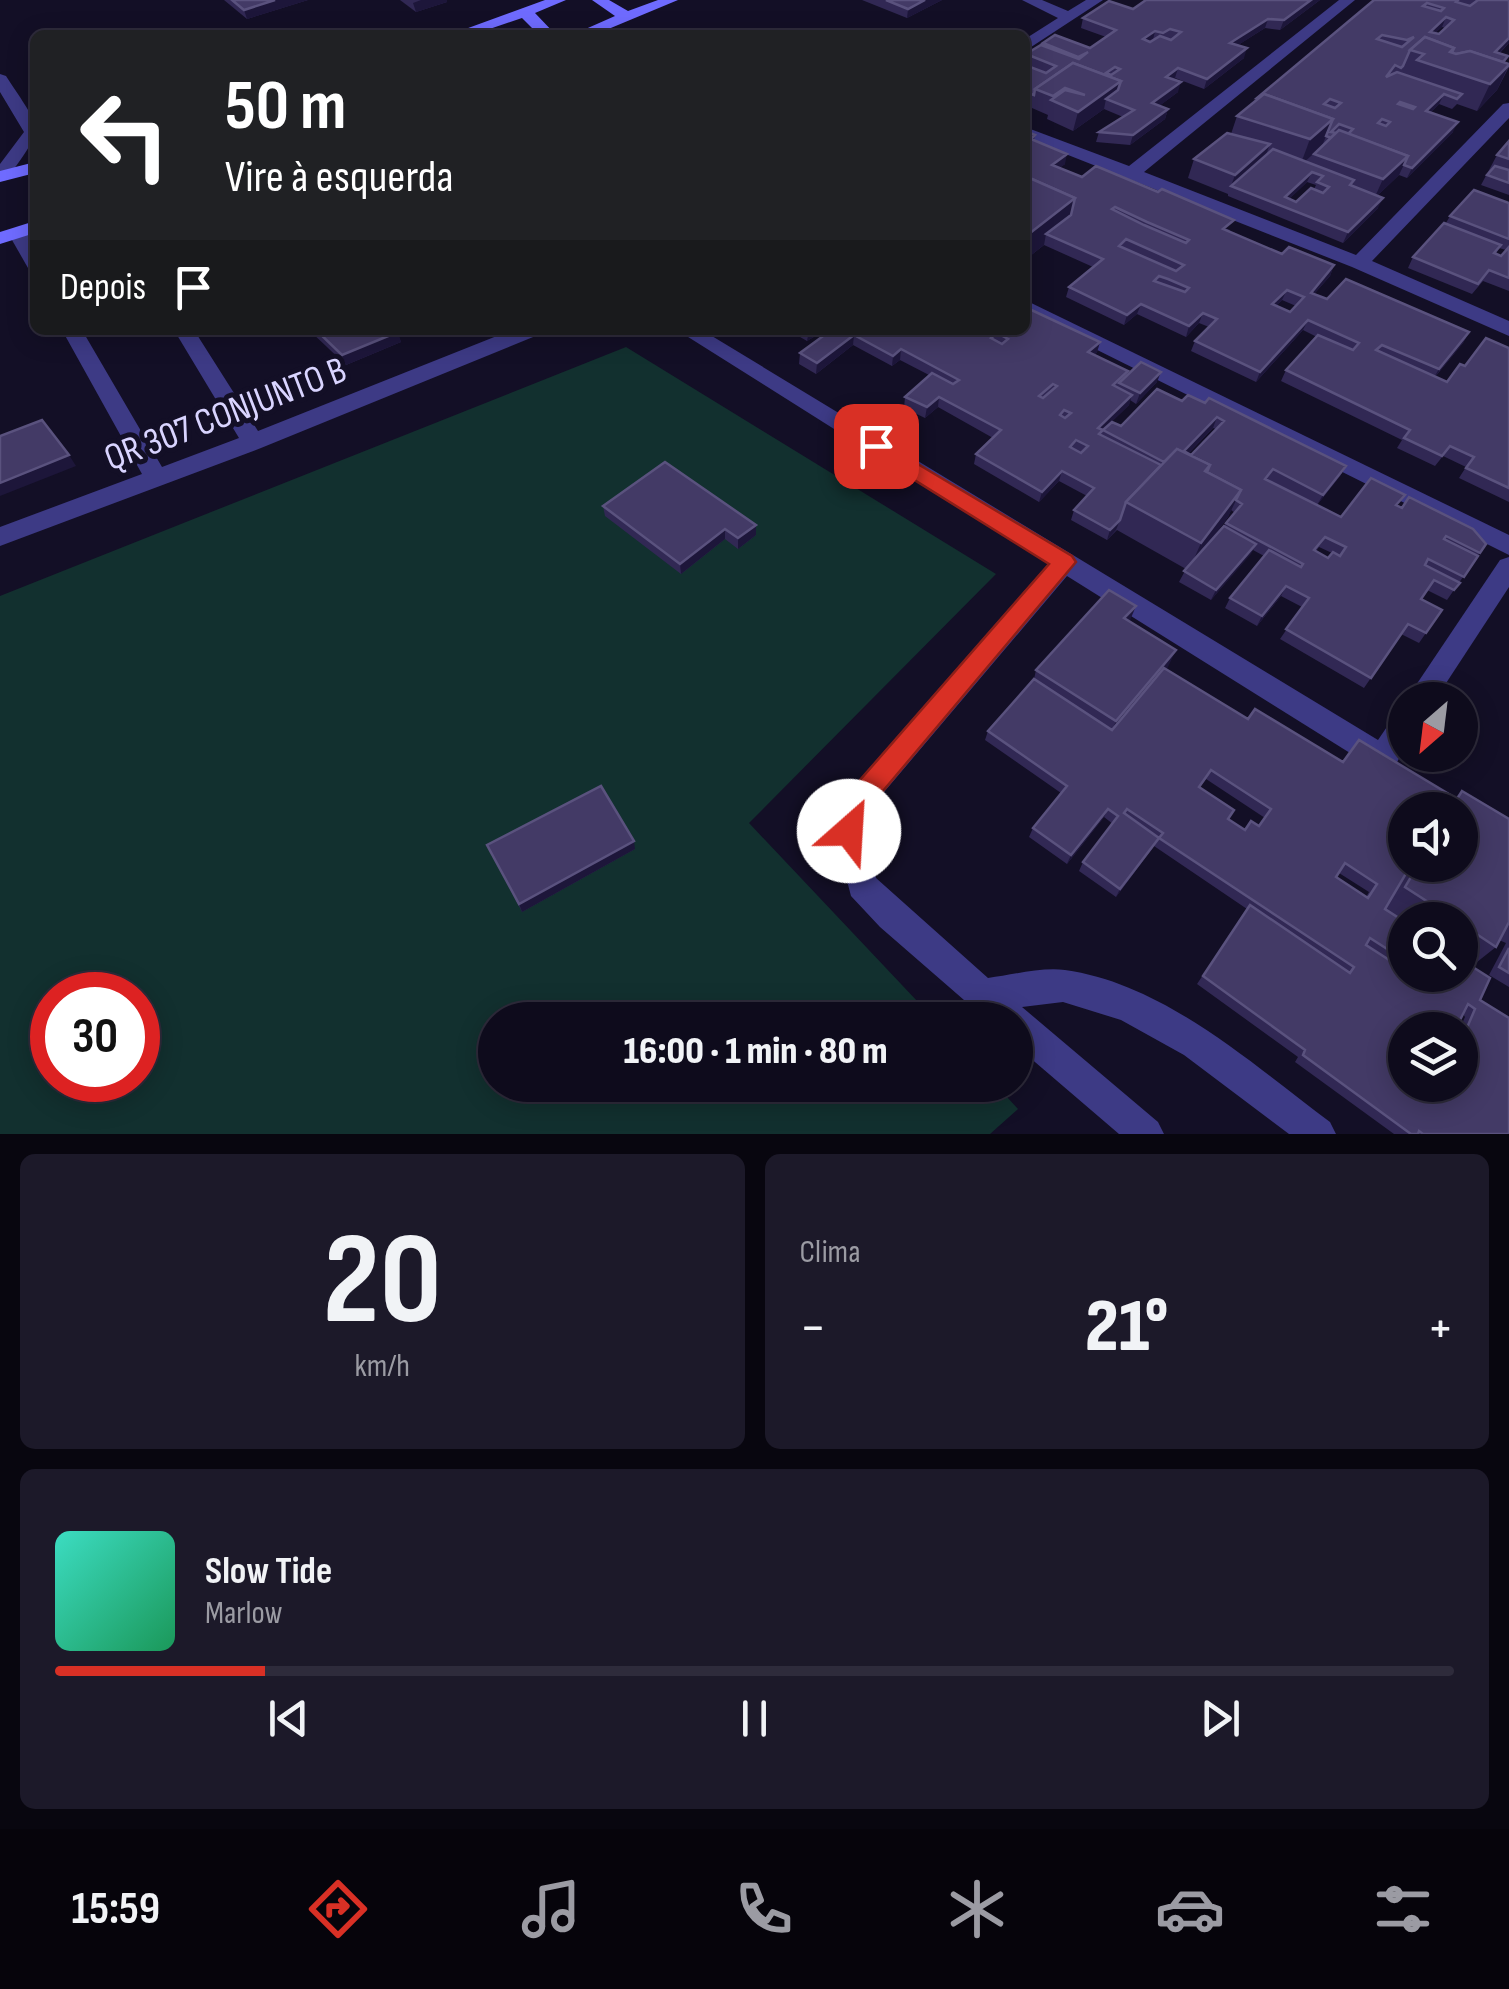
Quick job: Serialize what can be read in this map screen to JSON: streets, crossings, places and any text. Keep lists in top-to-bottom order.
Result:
{
  "streets": {
    "street": ["QR 307 CONJUNTO B"]
  },
  "north": "bottom left",
  "page": {
    "turn": ["50 m", "Vire à esquerda"],
    "then": "Depois",
    "limit": "30",
    "trip": "16:00 · 1 min · 80 m",
    "tile": [
      ["20", "km/h"],
      "Clima"
    ],
    "heat": ["−", "21°", "+"],
    "song": ["Slow Tide", "Marlow"],
    "tabs": "15:59"
  }
}
